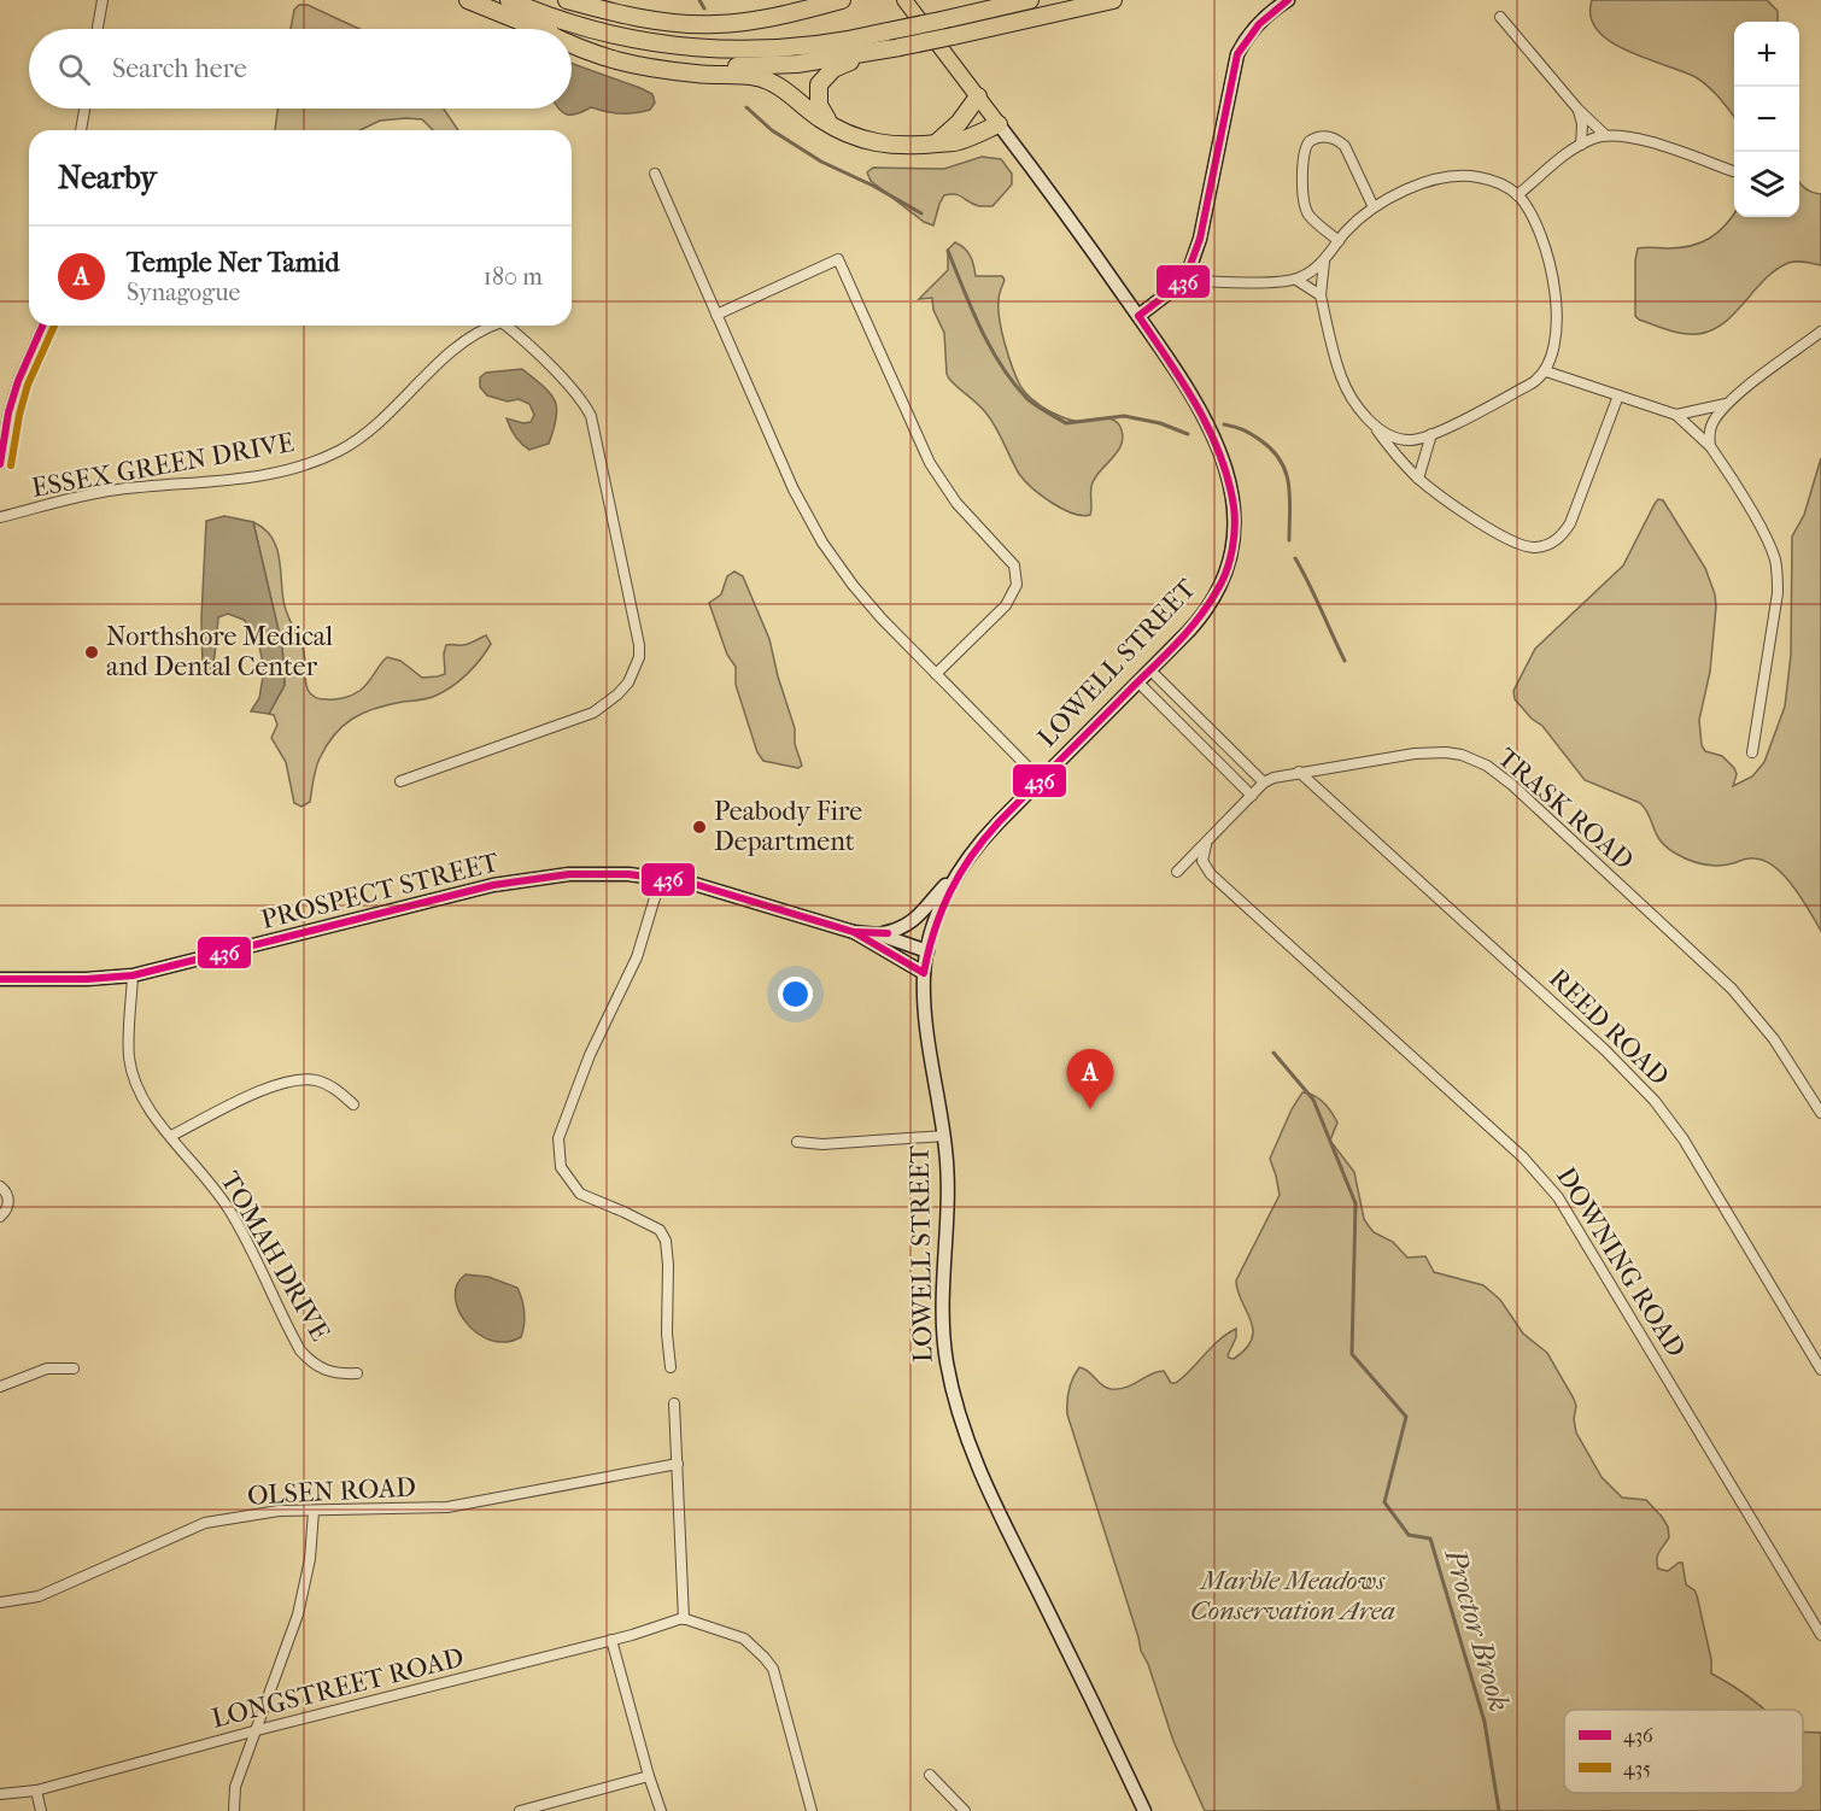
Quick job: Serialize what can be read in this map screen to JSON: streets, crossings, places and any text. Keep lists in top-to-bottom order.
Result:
{
  "streets": {
    "main road": ["LOWELL STREET", "PROSPECT STREET"],
    "street": [
      "ESSEX GREEN DRIVE",
      "TRASK ROAD",
      "REED ROAD",
      "TOMAH DRIVE",
      "DOWNING ROAD",
      "OLSEN ROAD",
      "LONGSTREET ROAD"
    ]
  },
  "crossings": [
    ["LOWELL STREET", "PROSPECT STREET"],
    ["TRASK ROAD", "REED ROAD"],
    ["PROSPECT STREET", "TOMAH DRIVE"]
  ],
  "water": ["Proctor Brook"],
  "parks": ["Marble Meadows Conservation Area"],
  "places": ["Northshore Medical and Dental Center", "Peabody Fire Department"],
  "lines": ["transit line 436", "transit line 435"],
  "legend": ["436", "435"],
  "page": {
    "map_buttons": ["+", "−"],
    "search": "Search here",
    "heading": "Nearby",
    "list": [
      {
        "mark": "A",
        "name": "Temple Ner Tamid",
        "note": "Synagogue",
        "value": "180 m"
      }
    ],
    "pins": "A"
  }
}
